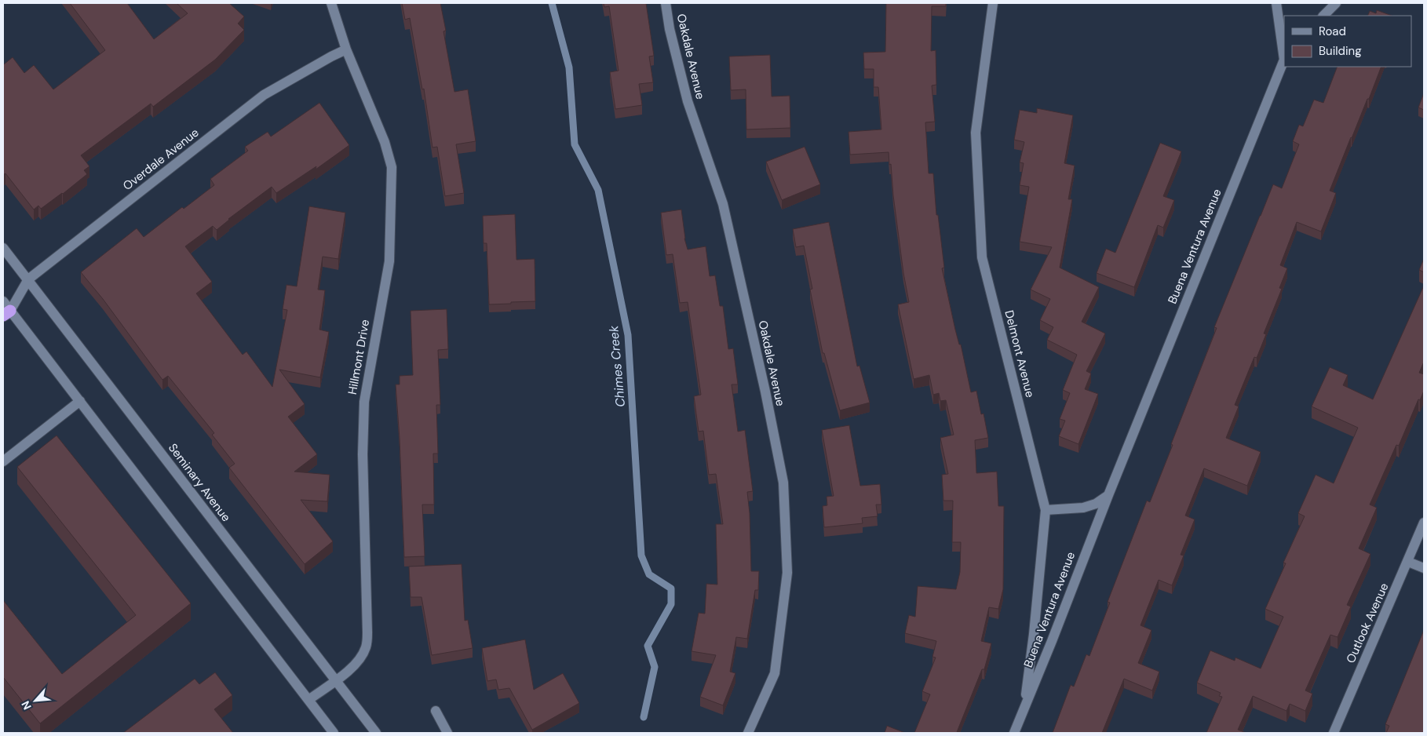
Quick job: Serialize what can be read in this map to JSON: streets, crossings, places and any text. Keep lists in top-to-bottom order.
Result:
{
  "streets": {
    "street": [
      "Oakdale Avenue",
      "Overdale Avenue",
      "Buena Ventura Avenue",
      "Delmont Avenue",
      "Hillmont Drive",
      "Seminary Avenue",
      "Outlook Avenue"
    ]
  },
  "crossings": [
    ["Overdale Avenue", "Hillmont Drive"],
    ["Overdale Avenue", "Seminary Avenue"],
    ["Buena Ventura Avenue", "Delmont Avenue"],
    ["Hillmont Drive", "Seminary Avenue"]
  ],
  "water": ["Chimes Creek"],
  "legend": ["Road", "Building"],
  "north": "bottom left"
}
